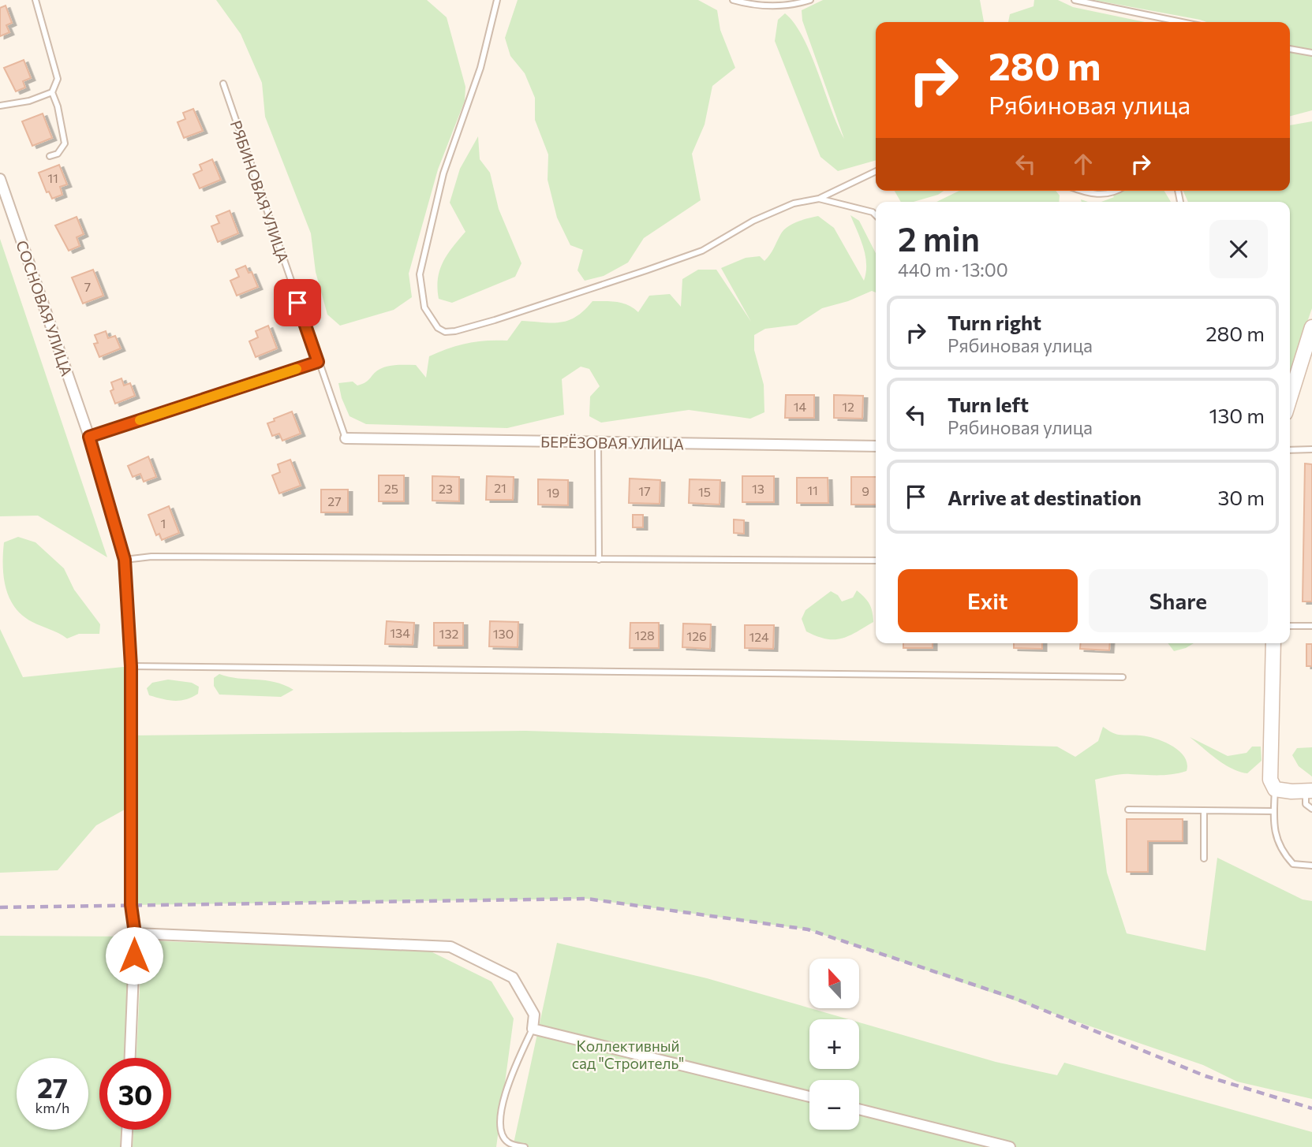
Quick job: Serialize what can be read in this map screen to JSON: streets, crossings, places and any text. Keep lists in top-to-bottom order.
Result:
{
  "streets": {
    "street": ["СОСНОВАЯ УЛИЦА", "БЕРЁЗОВАЯ УЛИЦА"],
    "lane": ["РЯБИНОВАЯ УЛИЦА"]
  },
  "crossings": [
    ["РЯБИНОВАЯ УЛИЦА", "БЕРЁЗОВАЯ УЛИЦА"]
  ],
  "parks": ["Коллективный сад \"Строитель\""],
  "house_numbers": [
    "11",
    "7",
    "14",
    "12",
    "21",
    "25",
    "23",
    "13",
    "11",
    "17",
    "9",
    "15",
    "19",
    "27",
    "1",
    "134",
    "132",
    "130",
    "128",
    "126",
    "124"
  ],
  "north": "top",
  "page": {
    "turn": ["280 m", "Рябиновая улица"],
    "heading": ["2 min", "440 m · 13:00"],
    "list": [
      {
        "name": "Turn right",
        "note": "Рябиновая улица",
        "value": "280 m"
      },
      {
        "name": "Turn left",
        "note": "Рябиновая улица",
        "value": "130 m"
      },
      {
        "name": "Arrive at destination",
        "value": "30 m"
      }
    ],
    "buttons": ["Exit", "Share"],
    "map_buttons": ["+", "−"],
    "speed": "27 km/h",
    "limit": "30"
  }
}
